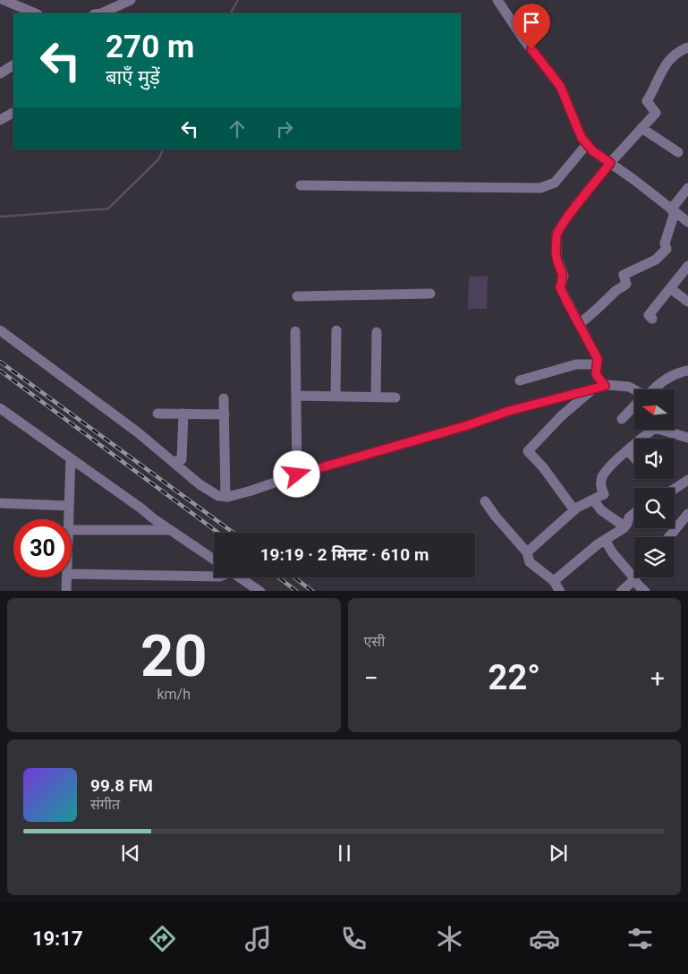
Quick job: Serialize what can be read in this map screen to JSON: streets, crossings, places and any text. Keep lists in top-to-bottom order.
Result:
{
  "north": "left",
  "page": {
    "turn": ["270 m", "बाएँ मुड़ें"],
    "limit": "30",
    "trip": "19:19 · 2 मिनट · 610 m",
    "tile": [
      ["20", "km/h"],
      "एसी"
    ],
    "heat": ["−", "22°", "+"],
    "song": ["99.8 FM", "संगीत"],
    "tabs": "19:17"
  }
}
